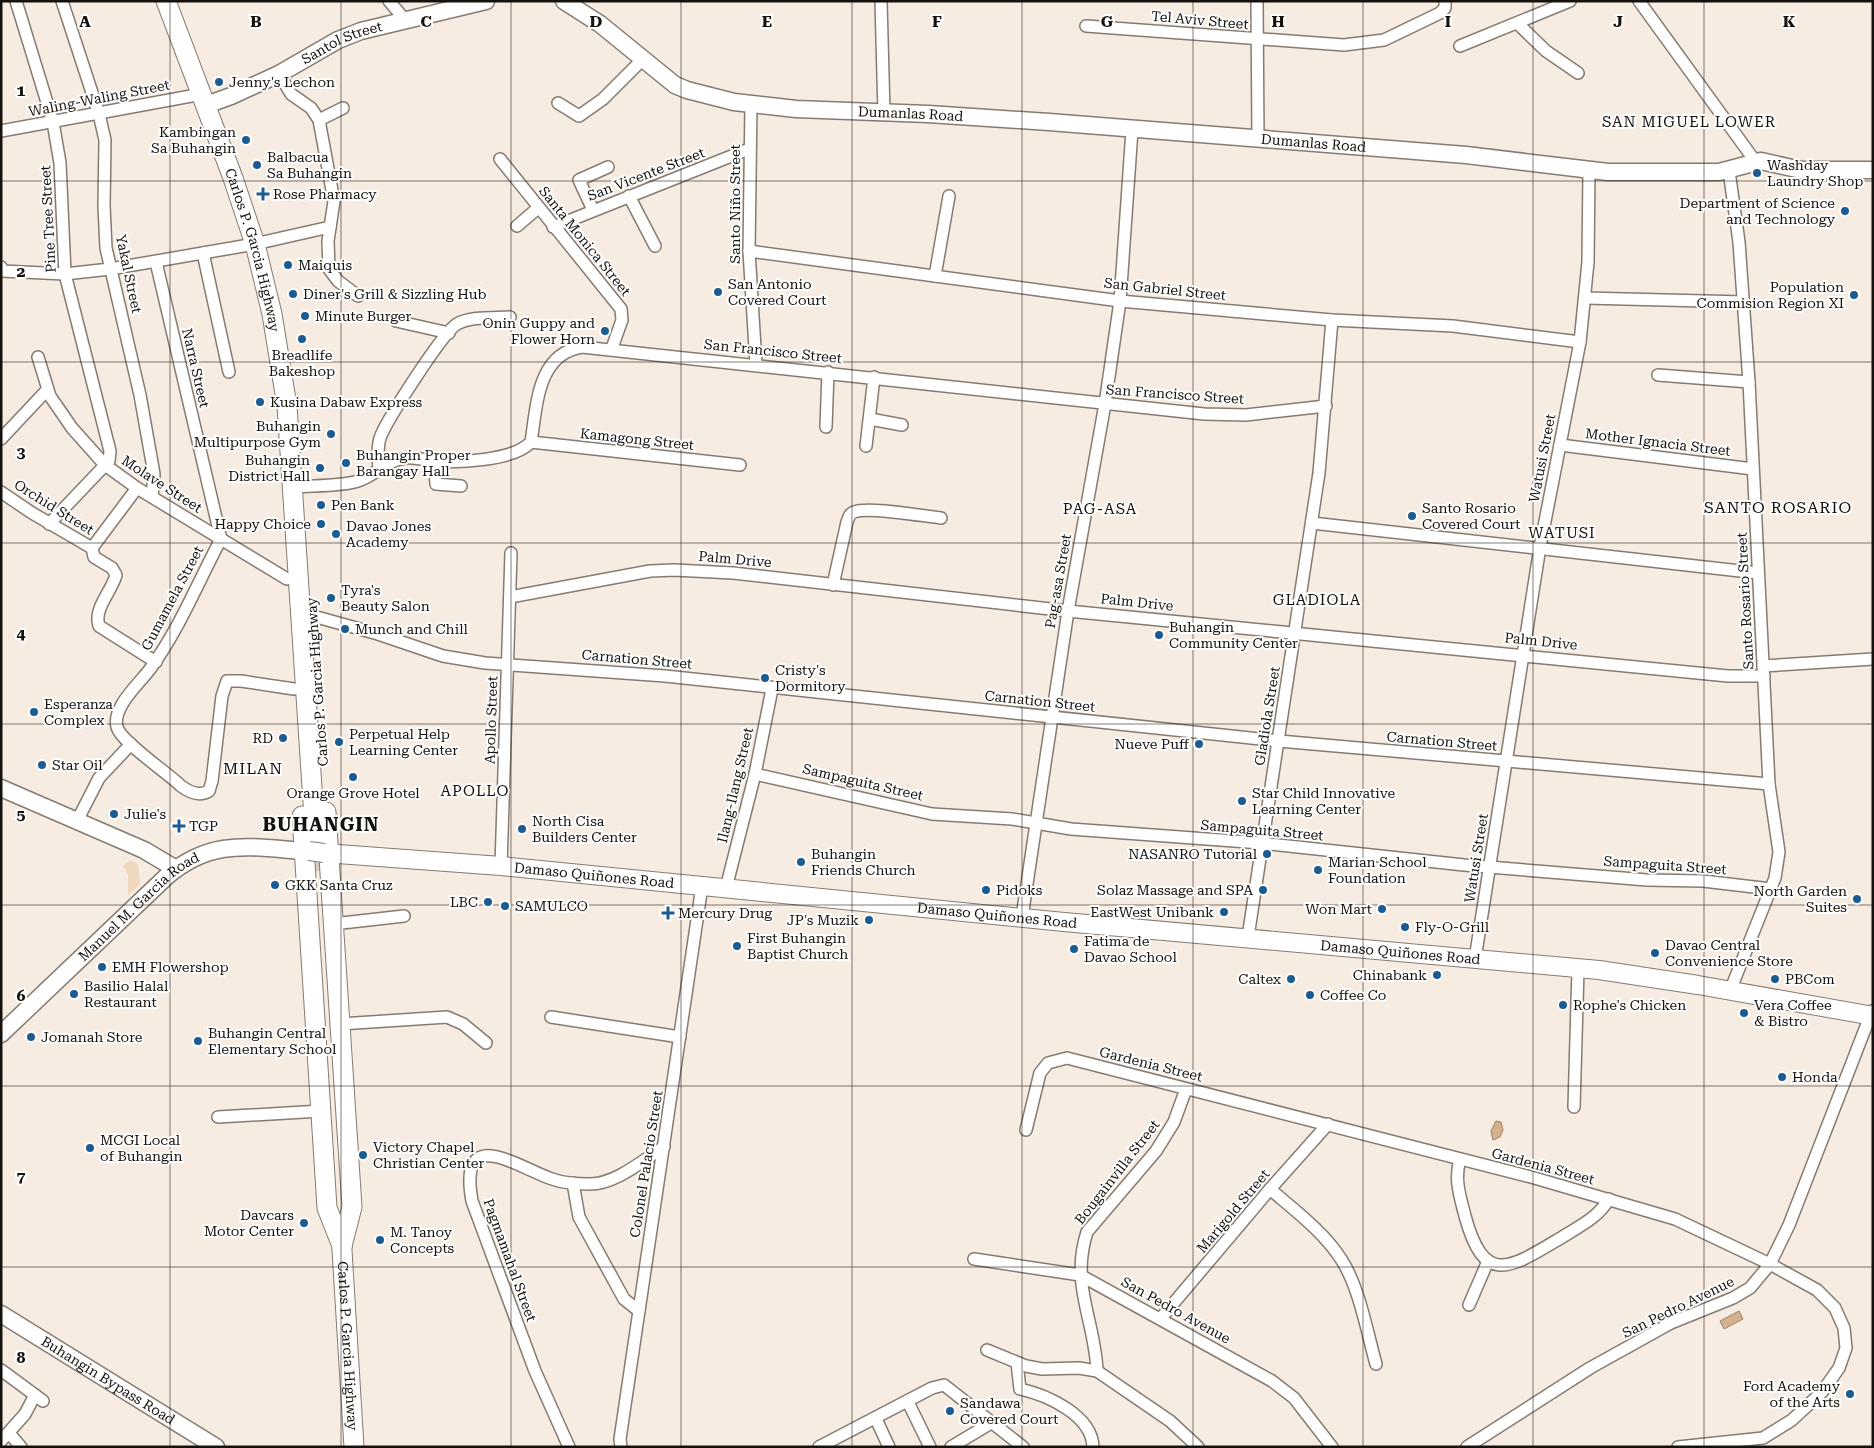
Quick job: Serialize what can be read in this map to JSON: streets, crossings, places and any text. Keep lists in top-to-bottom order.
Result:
{
  "streets": {
    "highway": ["Carlos P. Garcia Highway"],
    "main road": [
      "Santol Street",
      "Dumanlas Road",
      "Damaso Quiñones Road",
      "Manuel M. Garcia Road",
      "Buhangin Bypass Road"
    ],
    "street": [
      "Tel Aviv Street",
      "Waling-Waling Street",
      "San Vicente Street",
      "Santo Niño Street",
      "Pine Tree Street",
      "Santa Monica Street",
      "Yakal Street",
      "San Gabriel Street",
      "San Francisco Street",
      "Narra Street",
      "Kamagong Street",
      "Mother Ignacia Street",
      "Watusi Street",
      "Molave Street",
      "Orchid Street",
      "Palm Drive",
      "Pag-asa Street",
      "Gumamela Street",
      "Santo Rosario Street",
      "Carnation Street",
      "Gladiola Street",
      "Apollo Street",
      "Sampaguita Street",
      "Ilang-Ilang Street",
      "Gardenia Street",
      "Colonel Palacio Street",
      "Bougainvilla Street",
      "Marigold Street",
      "Pagmamahal Street",
      "San Pedro Avenue"
    ]
  },
  "crossings": [
    ["Santol Street", "Waling-Waling Street"],
    ["Santol Street", "Carlos P. Garcia Highway"],
    ["Waling-Waling Street", "Pine Tree Street"],
    ["Waling-Waling Street", "Carlos P. Garcia Highway"],
    ["Waling-Waling Street", "Yakal Street"],
    ["Dumanlas Road", "Santo Niño Street"],
    ["Dumanlas Road", "Watusi Street"],
    ["Dumanlas Road", "Pag-asa Street"],
    ["Dumanlas Road", "Santo Rosario Street"],
    ["San Vicente Street", "Santo Niño Street"],
    ["San Vicente Street", "Santa Monica Street"],
    ["Santo Niño Street", "San Gabriel Street"],
    ["Santo Niño Street", "San Francisco Street"],
    ["Pine Tree Street", "Molave Street"],
    ["Santa Monica Street", "San Francisco Street"],
    ["Carlos P. Garcia Highway", "Molave Street"],
    ["Carlos P. Garcia Highway", "Gumamela Street"],
    ["Carlos P. Garcia Highway", "Carnation Street"],
    ["Carlos P. Garcia Highway", "Damaso Quiñones Road"],
    ["Carlos P. Garcia Highway", "Manuel M. Garcia Road"],
    ["Yakal Street", "Molave Street"],
    ["San Gabriel Street", "Watusi Street"],
    ["San Gabriel Street", "Pag-asa Street"],
    ["San Gabriel Street", "Gladiola Street"],
    ["San Francisco Street", "Kamagong Street"],
    ["San Francisco Street", "Pag-asa Street"],
    ["San Francisco Street", "Gladiola Street"],
    ["Narra Street", "Molave Street"],
    ["Narra Street", "Gumamela Street"],
    ["Mother Ignacia Street", "Watusi Street"],
    ["Mother Ignacia Street", "Santo Rosario Street"],
    ["Watusi Street", "Palm Drive"],
    ["Watusi Street", "Carnation Street"],
    ["Watusi Street", "Sampaguita Street"],
    ["Watusi Street", "Damaso Quiñones Road"],
    ["Molave Street", "Gumamela Street"],
    ["Orchid Street", "Gumamela Street"],
    ["Palm Drive", "Pag-asa Street"],
    ["Palm Drive", "Santo Rosario Street"],
    ["Palm Drive", "Gladiola Street"],
    ["Palm Drive", "Apollo Street"],
    ["Pag-asa Street", "Carnation Street"],
    ["Pag-asa Street", "Sampaguita Street"],
    ["Pag-asa Street", "Damaso Quiñones Road"],
    ["Santo Rosario Street", "Carnation Street"],
    ["Santo Rosario Street", "Sampaguita Street"],
    ["Santo Rosario Street", "Damaso Quiñones Road"],
    ["Carnation Street", "Gladiola Street"],
    ["Carnation Street", "Apollo Street"],
    ["Carnation Street", "Ilang-Ilang Street"],
    ["Gladiola Street", "Sampaguita Street"],
    ["Gladiola Street", "Damaso Quiñones Road"],
    ["Apollo Street", "Damaso Quiñones Road"],
    ["Sampaguita Street", "Ilang-Ilang Street"],
    ["Ilang-Ilang Street", "Damaso Quiñones Road"],
    ["Damaso Quiñones Road", "Manuel M. Garcia Road"],
    ["Damaso Quiñones Road", "Colonel Palacio Street"],
    ["Damaso Quiñones Road", "San Pedro Avenue"],
    ["Gardenia Street", "Bougainvilla Street"],
    ["Gardenia Street", "Marigold Street"],
    ["Gardenia Street", "San Pedro Avenue"],
    ["Colonel Palacio Street", "Pagmamahal Street"],
    ["Bougainvilla Street", "San Pedro Avenue"],
    ["Marigold Street", "San Pedro Avenue"]
  ],
  "districts": [
    "SAN MIGUEL LOWER",
    "SANTO ROSARIO",
    "PAG-ASA",
    "WATUSI",
    "GLADIOLA",
    "MILAN",
    "APOLLO",
    "BUHANGIN"
  ],
  "places": {
    "other": [
      "Jenny's Lechon",
      "Kambingan Sa Buhangin",
      "Balbacua Sa Buhangin",
      "Washday Laundry Shop",
      "Department of Science and Technology",
      "Maiquis",
      "San Antonio Covered Court",
      "Diner's Grill & Sizzling Hub",
      "Population Commision Region XI",
      "Minute Burger",
      "Onin Guppy and Flower Horn",
      "Breadlife Bakeshop",
      "Kusina Dabaw Express",
      "Buhangin Multipurpose Gym",
      "Buhangin Proper Barangay Hall",
      "Buhangin District Hall",
      "Pen Bank",
      "Santo Rosario Covered Court",
      "Happy Choice",
      "Davao Jones Academy",
      "Tyra's Beauty Salon",
      "Munch and Chill",
      "Buhangin Community Center",
      "Cristy's Dormitory",
      "Esperanza Complex",
      "RD",
      "Perpetual Help Learning Center",
      "Nueve Puff",
      "Star Oil",
      "Orange Grove Hotel",
      "Star Child Innovative Learning Center",
      "Julie's",
      "North Cisa Builders Center",
      "NASANRO Tutorial",
      "Buhangin Friends Church",
      "Marian School Foundation",
      "GKK Santa Cruz",
      "Pidoks",
      "Solaz Massage and SPA",
      "North Garden Suites",
      "LBC",
      "SAMULCO",
      "Won Mart",
      "EastWest Unibank",
      "JP's Muzik",
      "Fly-O-Grill",
      "First Buhangin Baptist Church",
      "Fatima de Davao School",
      "Davao Central Convenience Store",
      "EMH Flowershop",
      "Chinabank",
      "Caltex",
      "PBCom",
      "Basilio Halal Restaurant",
      "Coffee Co",
      "Rophe's Chicken",
      "Vera Coffee & Bistro",
      "Jomanah Store",
      "Buhangin Central Elementary School",
      "Honda",
      "MCGI Local of Buhangin",
      "Victory Chapel Christian Center",
      "Davcars Motor Center",
      "M. Tanoy Concepts",
      "Ford Academy of the Arts",
      "Sandawa Covered Court"
    ],
    "health": ["Rose Pharmacy", "TGP", "Mercury Drug"]
  },
  "grid": {
    "columns": [
      "A",
      "B",
      "C",
      "D",
      "E",
      "F",
      "G",
      "H",
      "I",
      "J",
      "K"
    ],
    "rows": [
      "1",
      "2",
      "3",
      "4",
      "5",
      "6",
      "7",
      "8"
    ]
  }
}
